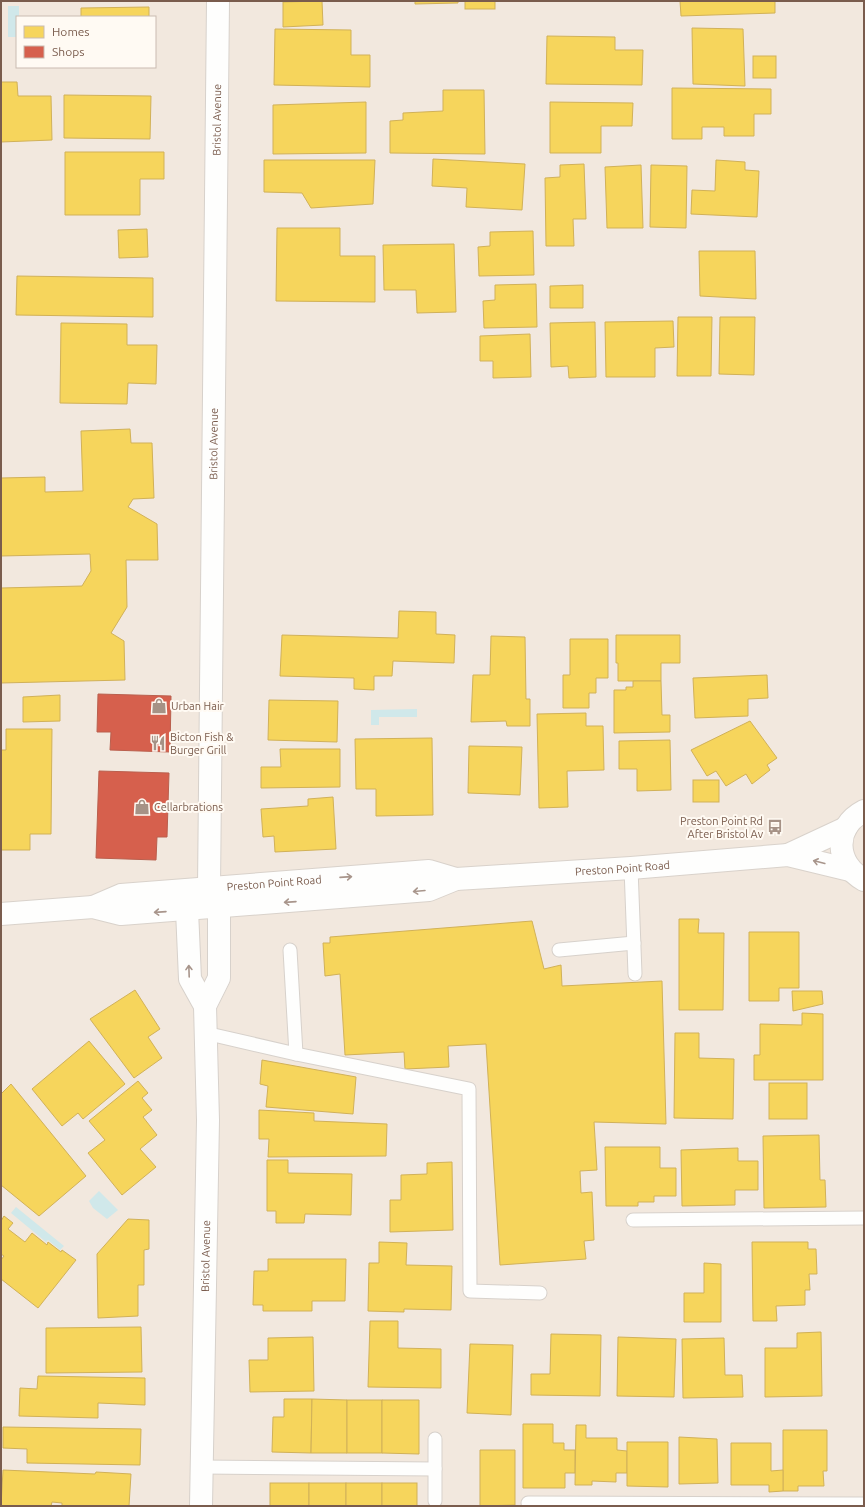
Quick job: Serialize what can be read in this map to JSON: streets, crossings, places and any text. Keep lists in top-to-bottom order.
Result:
{
  "streets": {
    "street": ["Bristol Avenue", "Preston Point Road"]
  },
  "crossings": [
    ["Bristol Avenue", "Preston Point Road"]
  ],
  "places": {
    "shop": ["Urban Hair", "Cellarbrations"],
    "restaurant": ["Bicton Fish & Burger Grill"],
    "bus stop": ["Preston Point Rd After Bristol Av"]
  },
  "legend": ["Homes", "Shops"]
}
